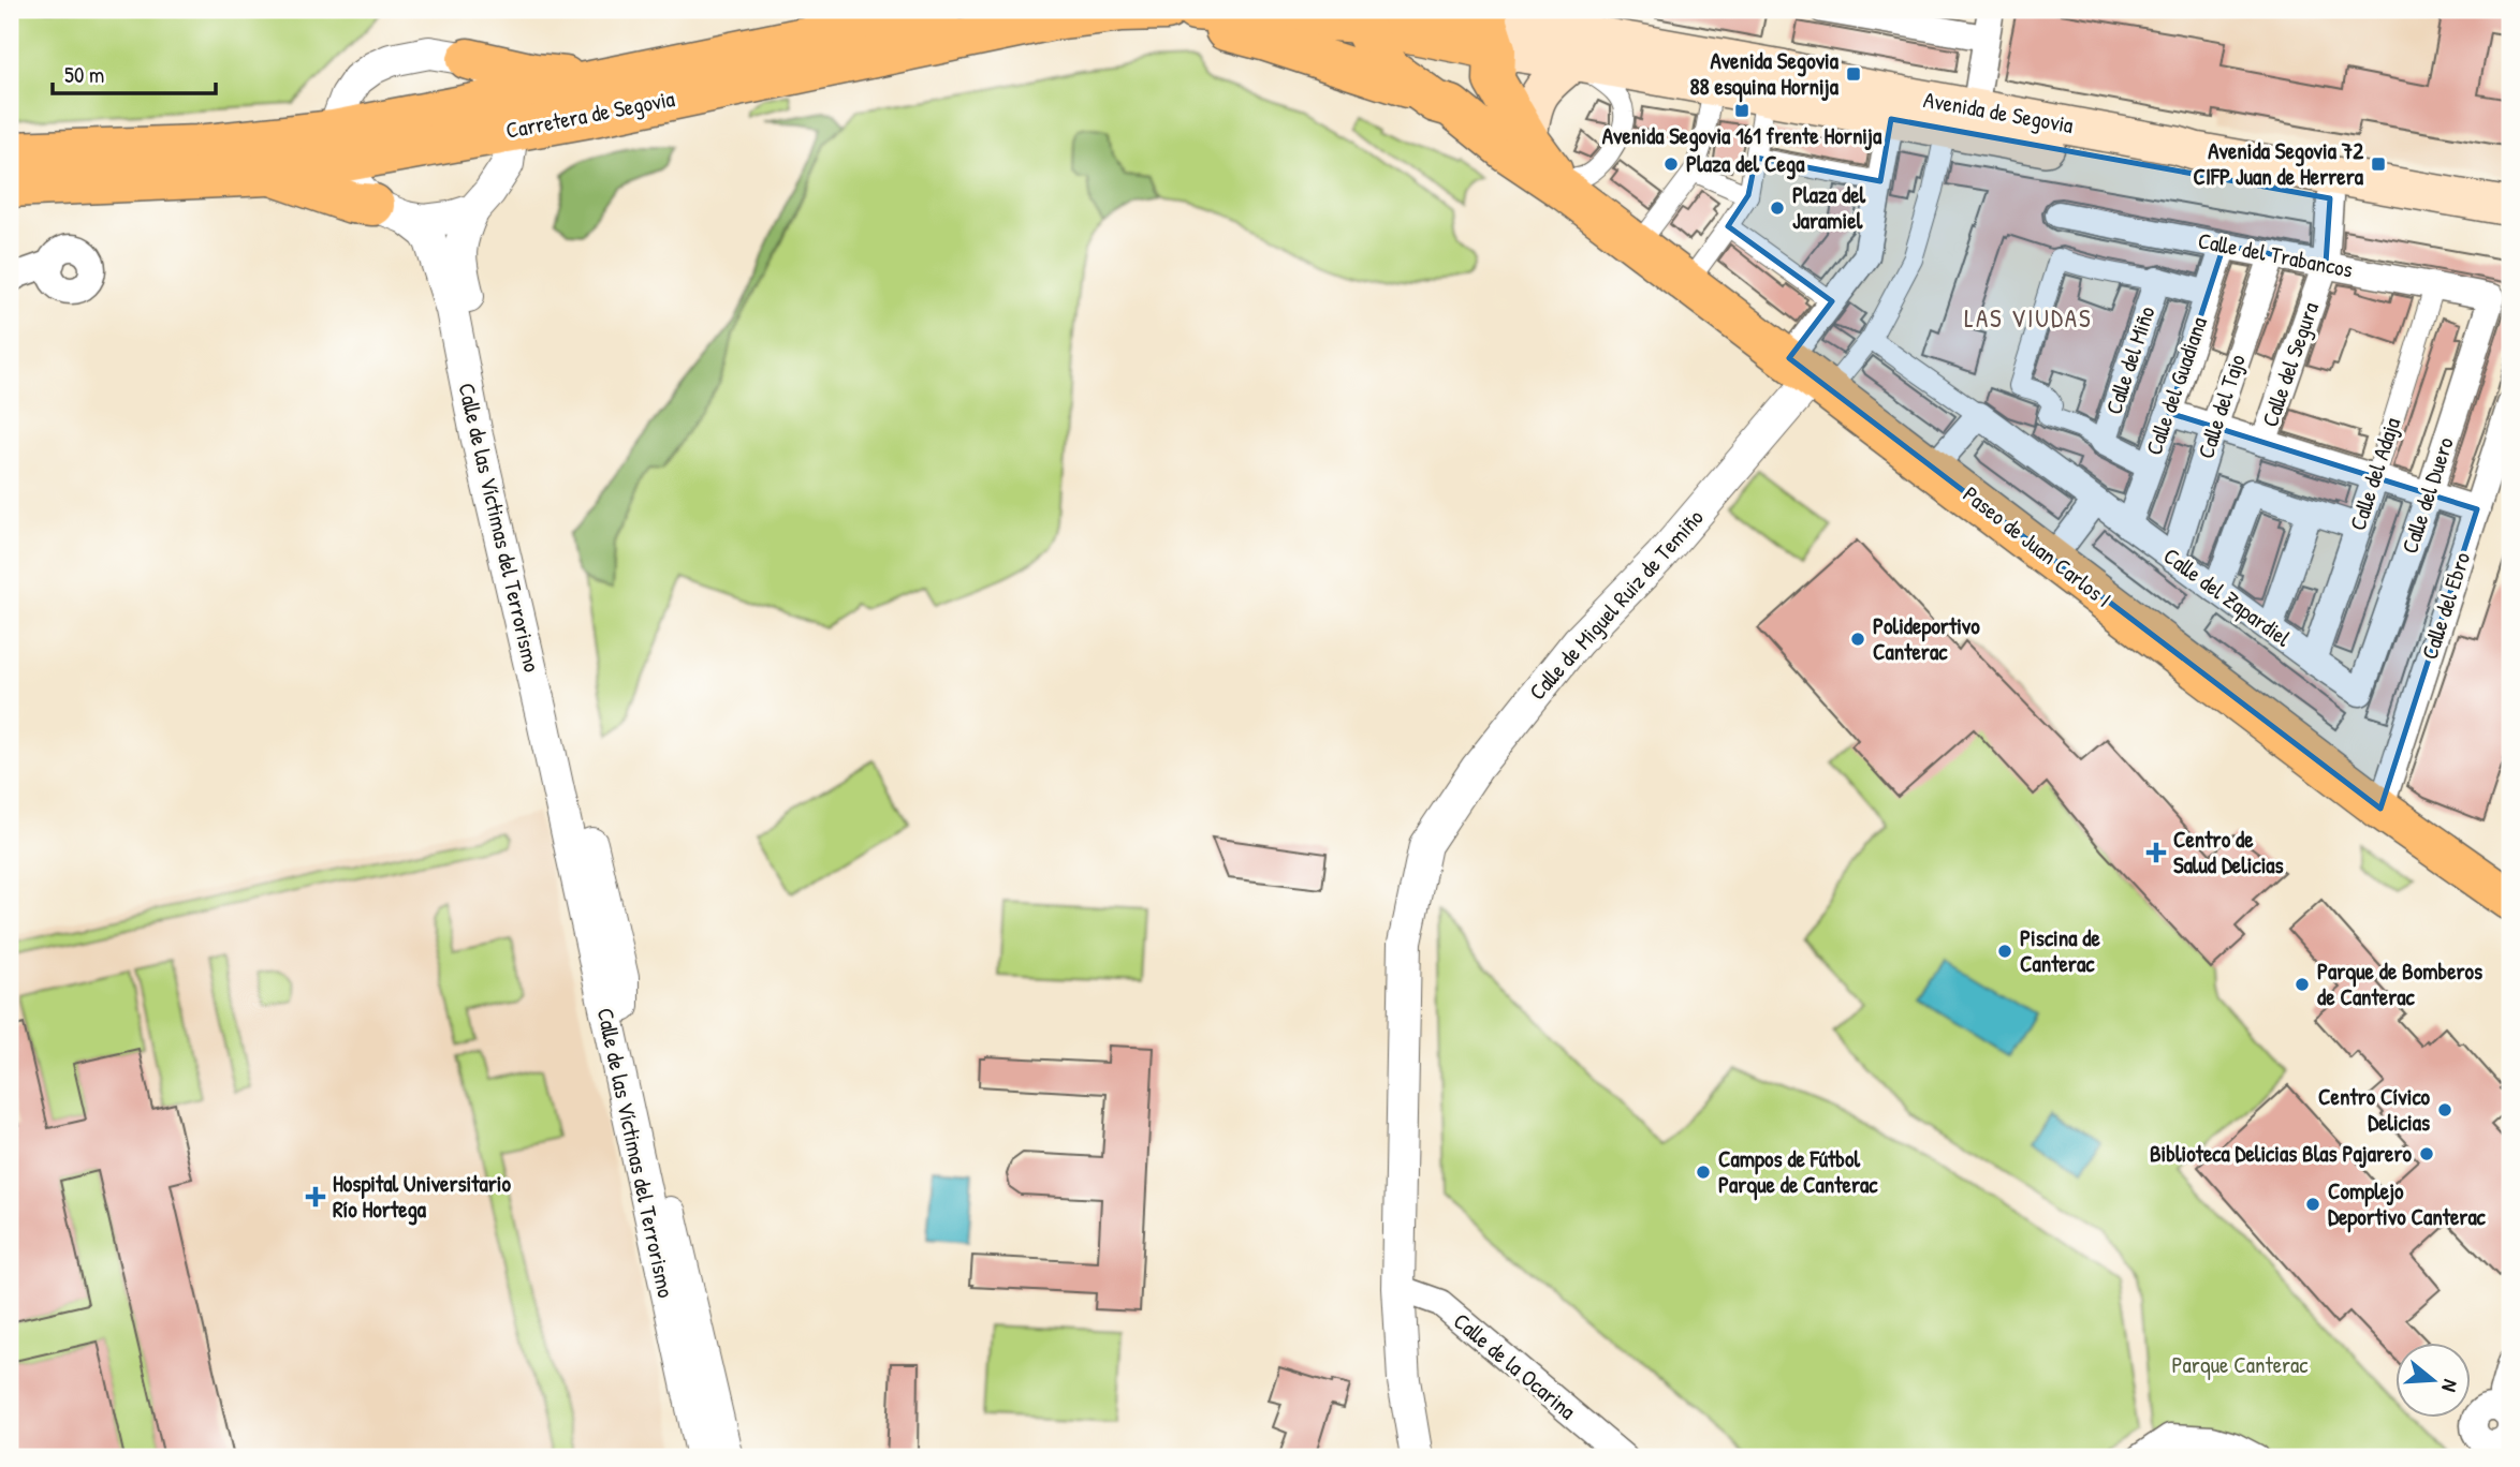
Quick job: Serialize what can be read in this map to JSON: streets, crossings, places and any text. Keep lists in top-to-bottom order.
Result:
{
  "streets": {
    "main road": ["Avenida de Segovia", "Carretera de Segovia", "Paseo de Juan Carlos I"],
    "street": [
      "Calle del Trabancos",
      "Calle del Miño",
      "Calle del Segura",
      "Calle del Guadiana",
      "Calle del Tajo",
      "Calle del Adaja",
      "Calle del Duero",
      "Calle de las Víctimas del Terrorismo",
      "Calle del Zapardiel",
      "Calle de Miguel Ruiz de Temiño",
      "Calle del Ebro",
      "Calle de la Ocarina"
    ]
  },
  "crossings": [
    ["Avenida de Segovia", "Calle del Segura"],
    ["Avenida de Segovia", "Paseo de Juan Carlos I"],
    ["Carretera de Segovia", "Calle de las Víctimas del Terrorismo"],
    ["Calle del Trabancos", "Calle del Segura"],
    ["Calle del Trabancos", "Calle del Guadiana"],
    ["Calle del Trabancos", "Calle del Tajo"],
    ["Calle del Trabancos", "Calle del Adaja"],
    ["Calle del Trabancos", "Calle del Duero"],
    ["Calle del Miño", "Calle del Guadiana"],
    ["Calle del Guadiana", "Calle del Zapardiel"],
    ["Calle del Tajo", "Calle del Zapardiel"],
    ["Calle del Adaja", "Calle del Zapardiel"],
    ["Calle del Duero", "Calle del Zapardiel"],
    ["Paseo de Juan Carlos I", "Calle de Miguel Ruiz de Temiño"],
    ["Paseo de Juan Carlos I", "Calle del Ebro"],
    ["Calle de Miguel Ruiz de Temiño", "Calle de la Ocarina"]
  ],
  "districts": ["LAS VIUDAS"],
  "parks": ["Parque Canterac"],
  "places": {
    "transit": ["Avenida Segovia 88 esquina Hornija", "Avenida Segovia 161 frente Hornija", "Avenida Segovia 72 CIFP Juan de Herrera"],
    "other": [
      "Plaza del Cega",
      "Plaza del Jaramiel",
      "Polideportivo Canterac",
      "Piscina de Canterac",
      "Parque de Bomberos de Canterac",
      "Centro Cívico Delicias",
      "Biblioteca Delicias Blas Pajarero",
      "Campos de Fútbol Parque de Canterac",
      "Complejo Deportivo Canterac"
    ],
    "health": ["Centro de Salud Delicias", "Hospital Universitario Río Hortega"]
  },
  "scale_bar": "50 m",
  "north": "right"
}
